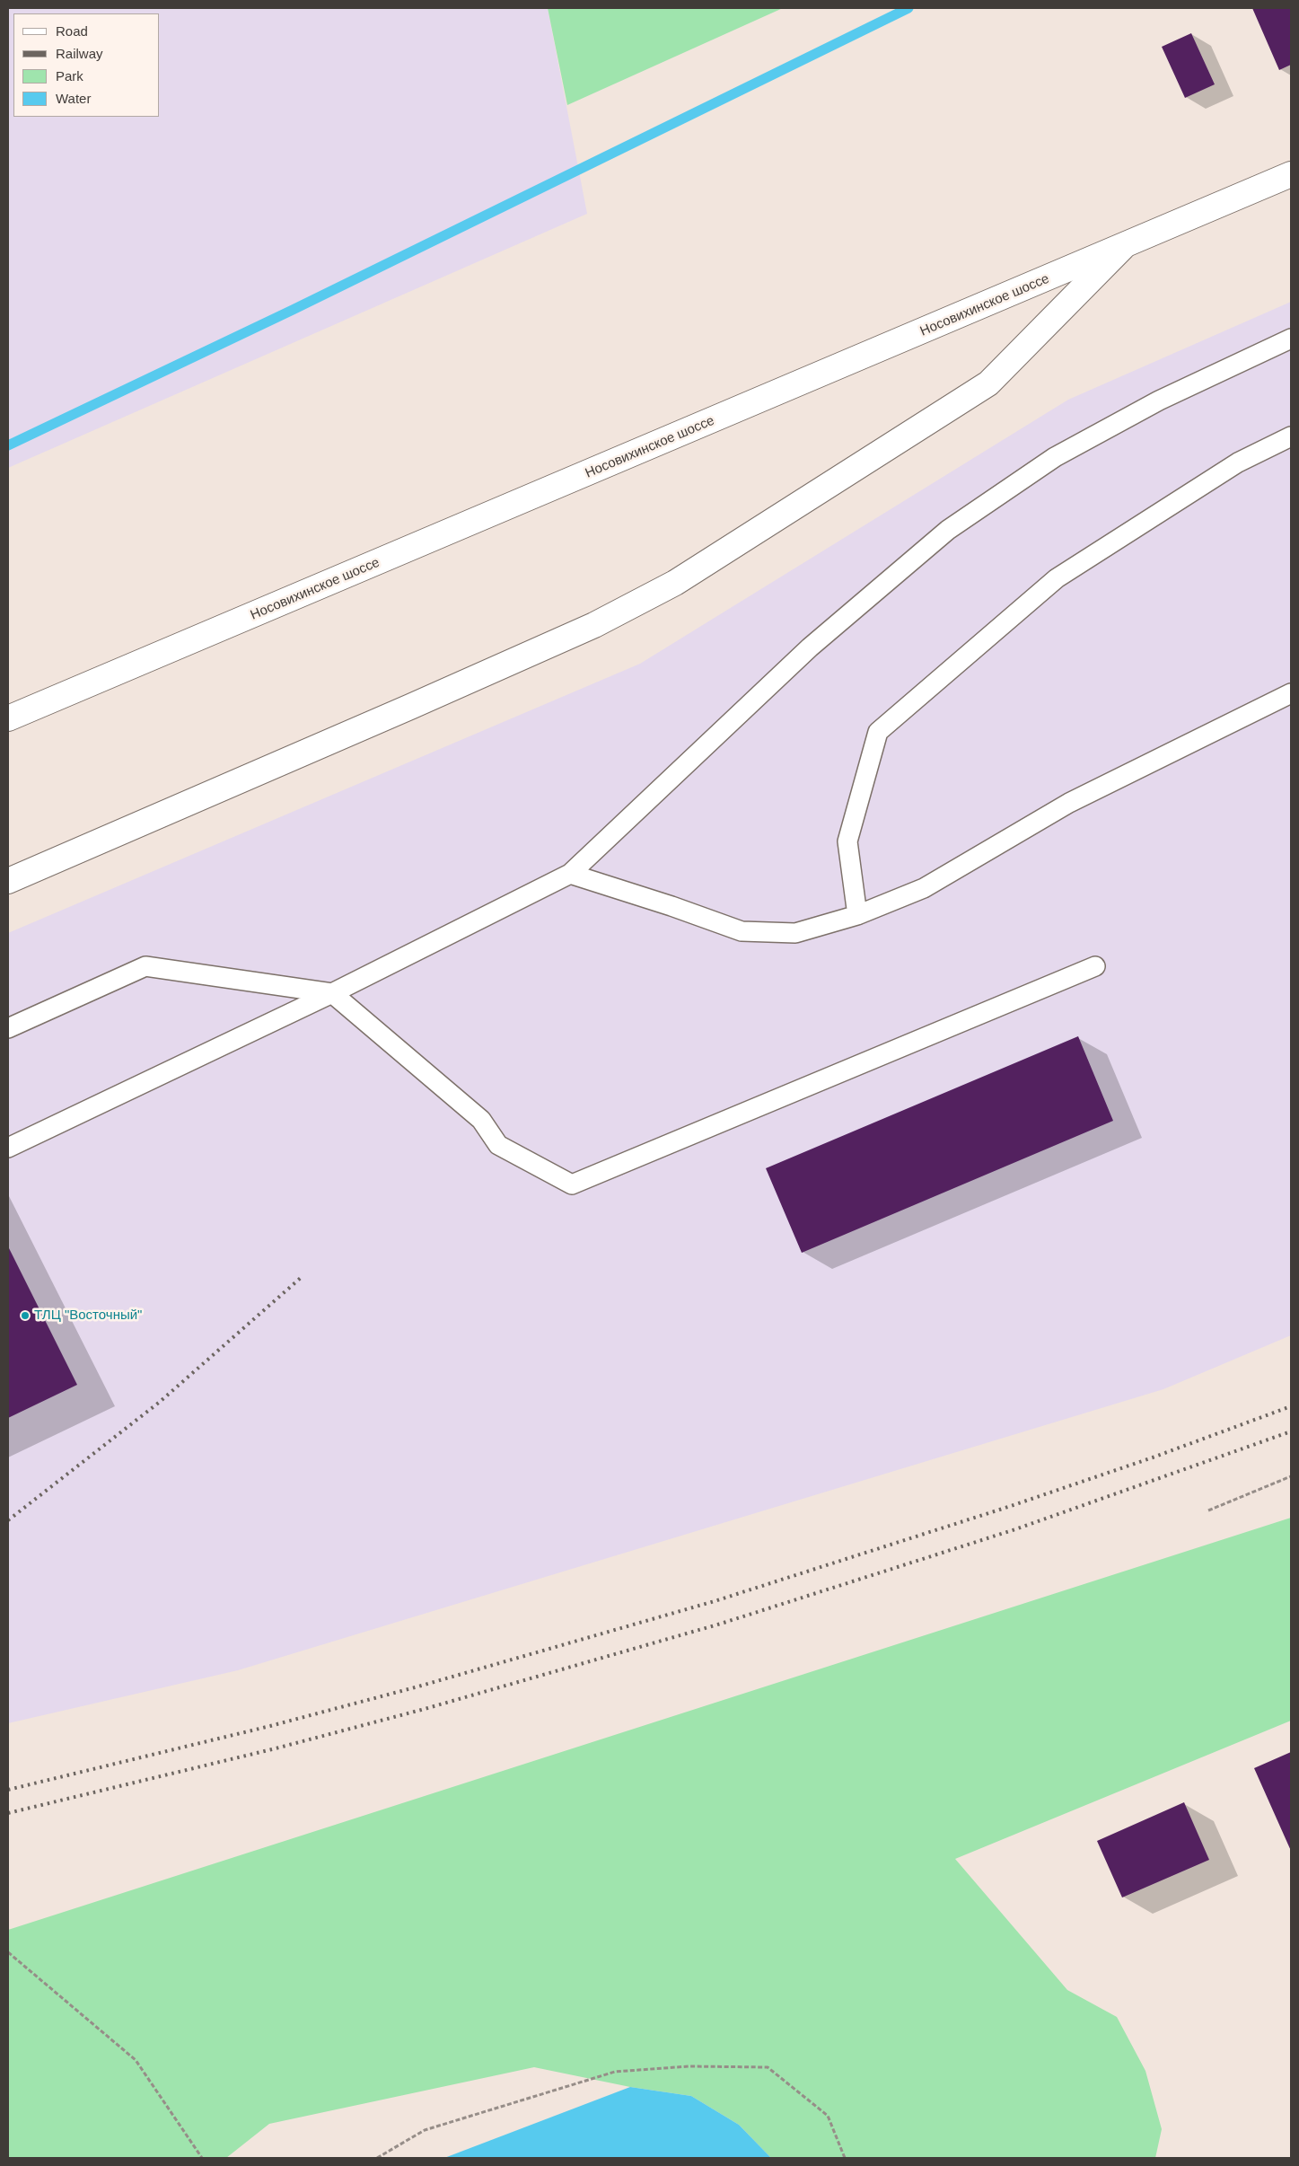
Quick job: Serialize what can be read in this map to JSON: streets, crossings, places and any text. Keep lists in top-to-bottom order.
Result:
{
  "streets": {
    "main road": ["Носовихинское шоссе"]
  },
  "places": ["ТЛЦ \"Восточный\""],
  "legend": [
    "Road",
    "Railway",
    "Park",
    "Water"
  ]
}
